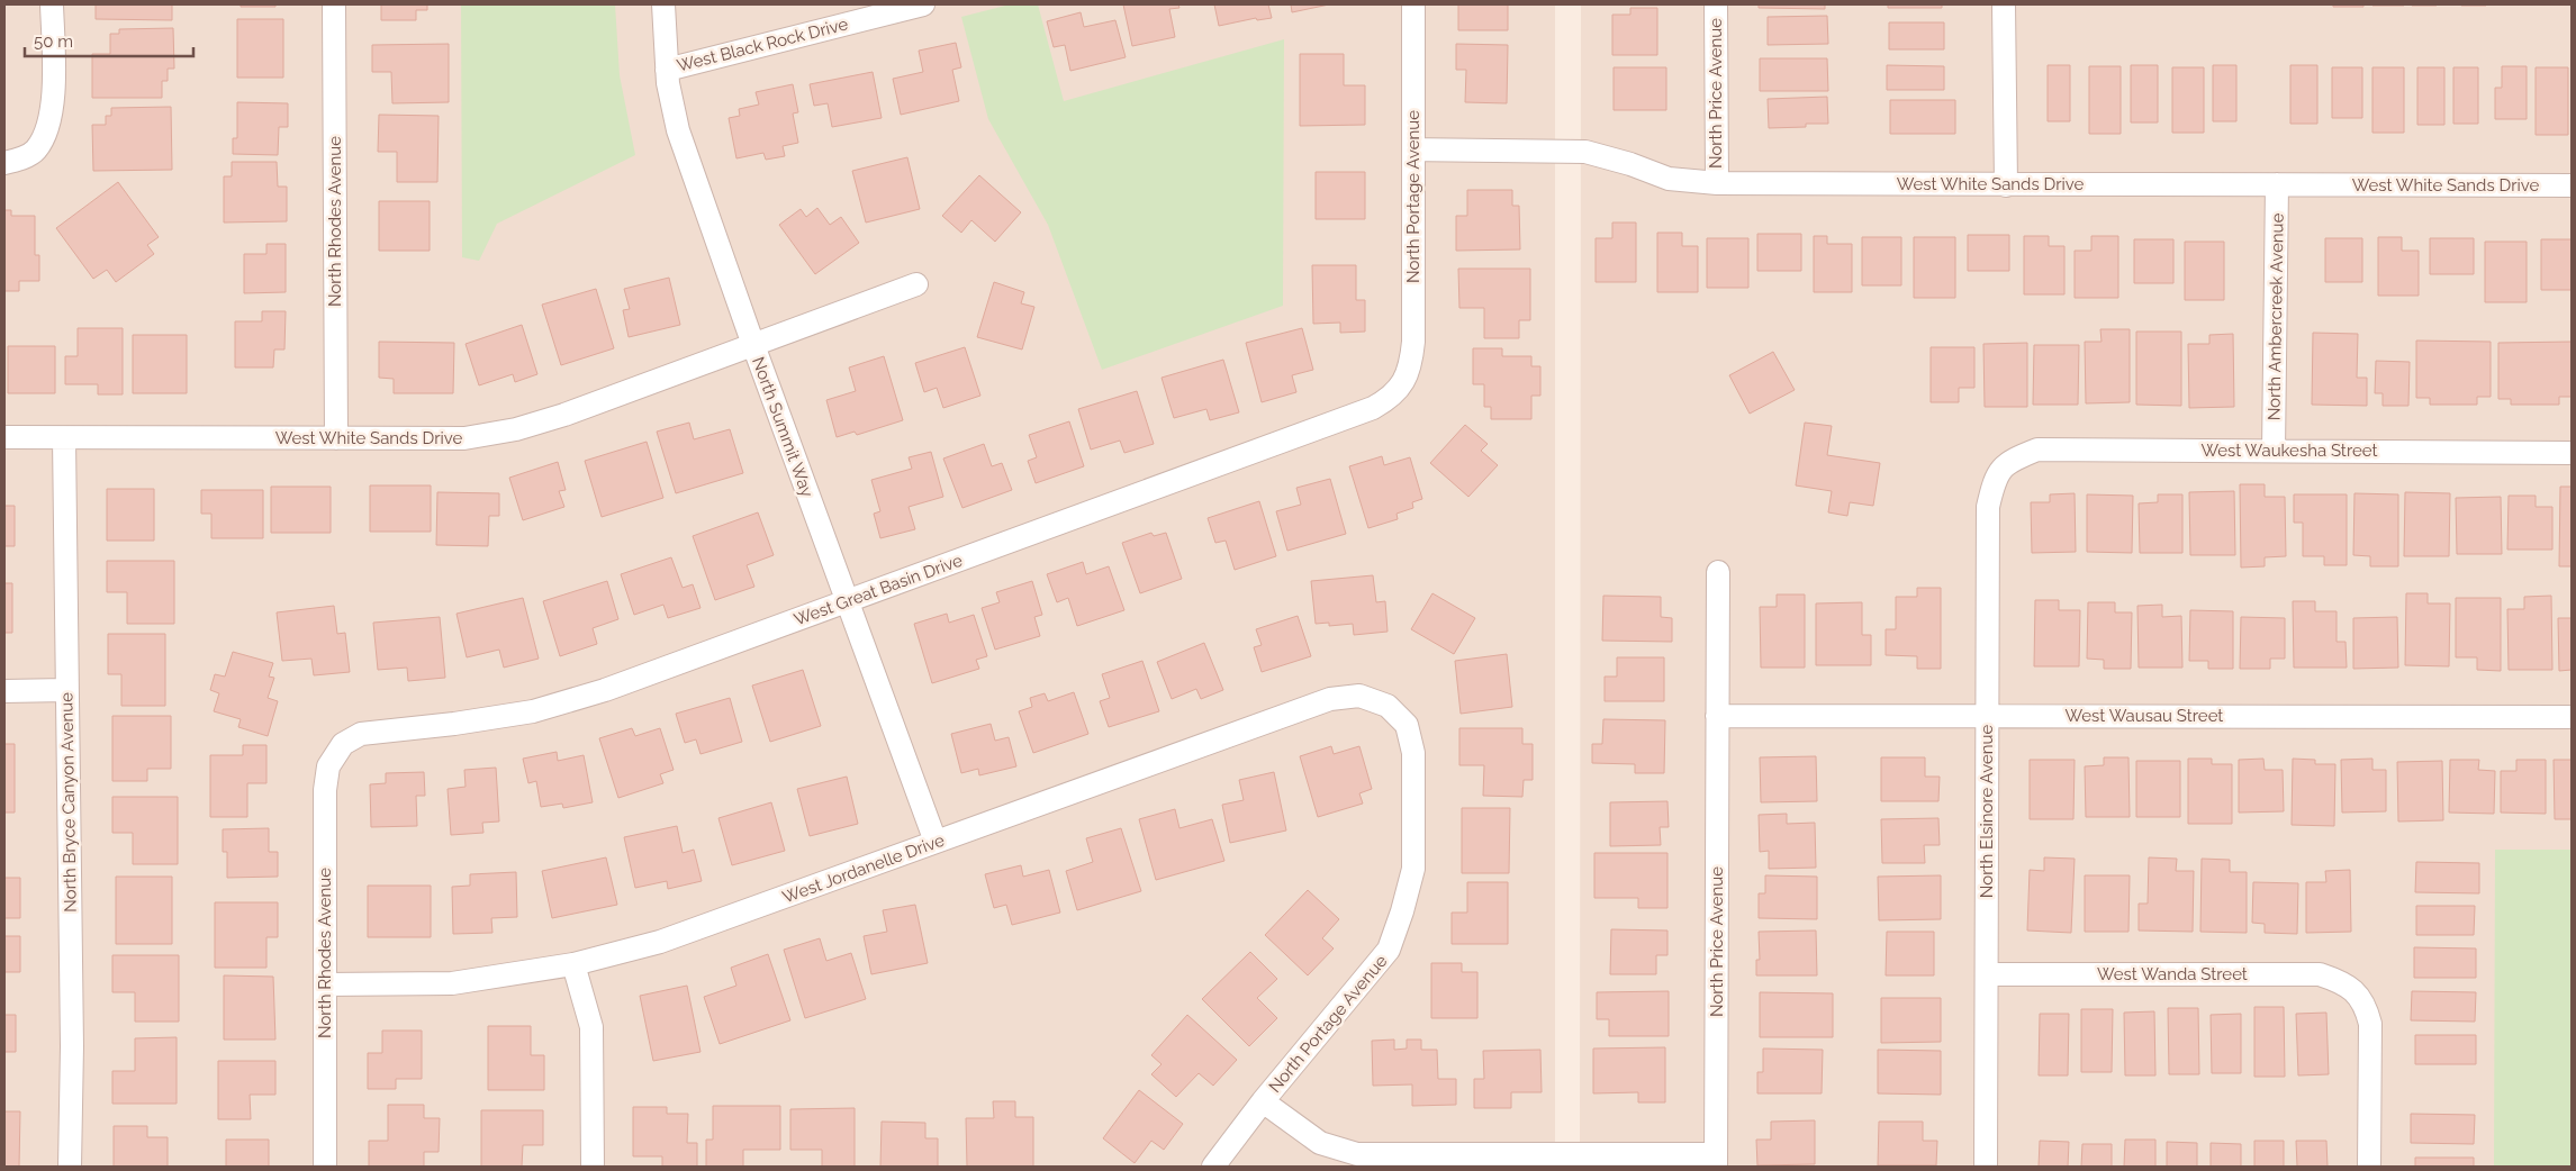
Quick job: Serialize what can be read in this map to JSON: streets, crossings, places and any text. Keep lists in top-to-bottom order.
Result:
{
  "streets": {
    "street": [
      "West Black Rock Drive",
      "North Price Avenue",
      "West White Sands Drive",
      "North Portage Avenue",
      "North Rhodes Avenue",
      "North Ambercreek Avenue",
      "North Summit Way",
      "West Waukesha Street",
      "West Great Basin Drive",
      "West Wausau Street",
      "North Bryce Canyon Avenue",
      "North Elsinore Avenue",
      "West Jordanelle Drive",
      "West Wanda Street"
    ]
  },
  "crossings": [
    ["West Black Rock Drive", "North Summit Way"],
    ["North Price Avenue", "West White Sands Drive"],
    ["North Price Avenue", "West Wausau Street"],
    ["West White Sands Drive", "North Portage Avenue"],
    ["West White Sands Drive", "North Rhodes Avenue"],
    ["West White Sands Drive", "North Ambercreek Avenue"],
    ["West White Sands Drive", "North Summit Way"],
    ["West White Sands Drive", "North Bryce Canyon Avenue"],
    ["North Portage Avenue", "West Great Basin Drive"],
    ["North Portage Avenue", "West Jordanelle Drive"],
    ["North Rhodes Avenue", "West Great Basin Drive"],
    ["North Rhodes Avenue", "West Jordanelle Drive"],
    ["North Ambercreek Avenue", "West Waukesha Street"],
    ["North Summit Way", "West Great Basin Drive"],
    ["North Summit Way", "West Jordanelle Drive"],
    ["West Waukesha Street", "North Elsinore Avenue"],
    ["West Wausau Street", "North Elsinore Avenue"],
    ["North Elsinore Avenue", "West Wanda Street"]
  ],
  "scale_bar": "50 m"
}
